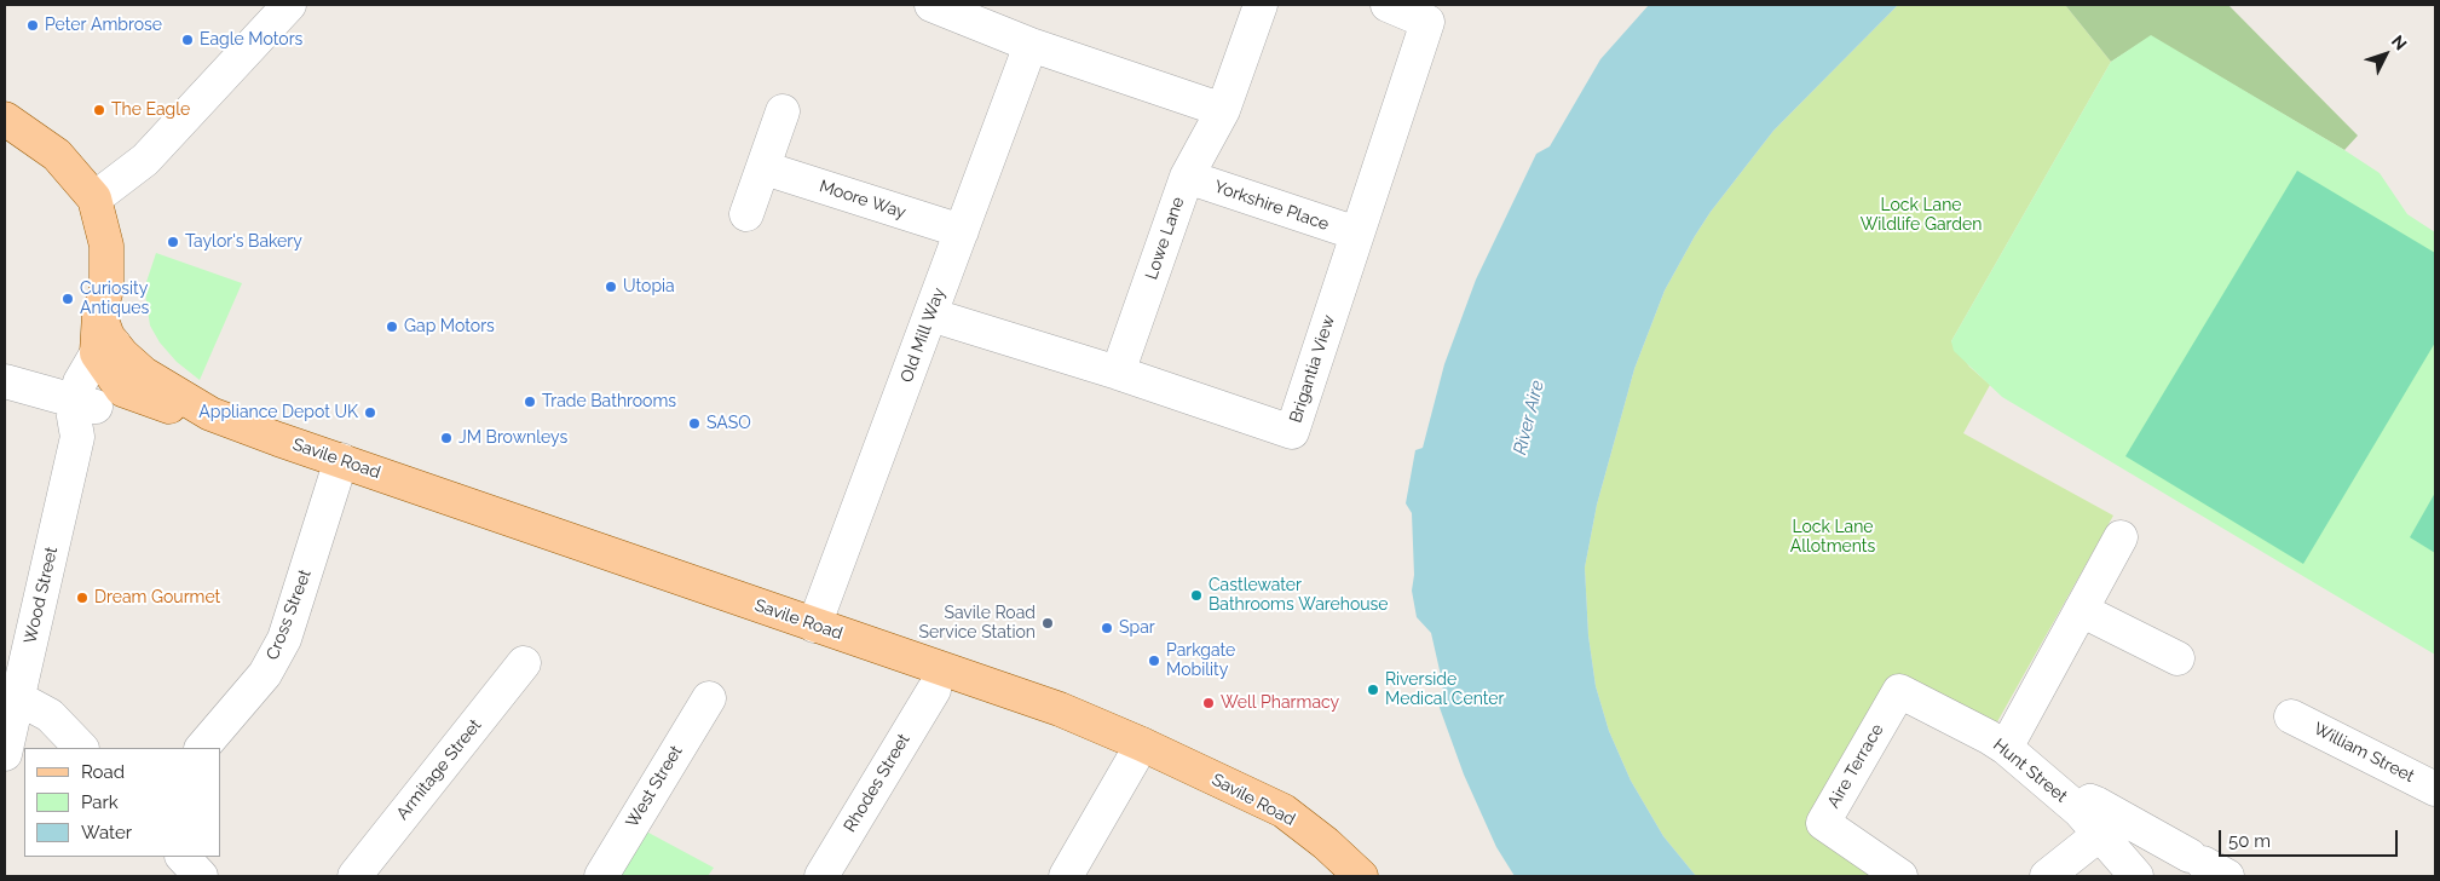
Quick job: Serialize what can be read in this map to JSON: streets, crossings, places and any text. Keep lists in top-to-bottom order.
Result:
{
  "streets": {
    "main road": ["Savile Road"],
    "street": [
      "Moore Way",
      "Yorkshire Place",
      "Lowe Lane",
      "Old Mill Way",
      "Brigantia View",
      "Wood Street",
      "Cross Street",
      "William Street",
      "Aire Terrace",
      "Armitage Street",
      "Hunt Street",
      "Rhodes Street",
      "West Street"
    ]
  },
  "crossings": [
    ["Moore Way", "Old Mill Way"],
    ["Yorkshire Place", "Lowe Lane"],
    ["Yorkshire Place", "Brigantia View"],
    ["Lowe Lane", "Brigantia View"],
    ["Old Mill Way", "Brigantia View"],
    ["Old Mill Way", "Savile Road"],
    ["Savile Road", "Wood Street"],
    ["Savile Road", "Cross Street"],
    ["Aire Terrace", "Hunt Street"]
  ],
  "water": ["River Aire"],
  "parks": ["Lock Lane Wildlife Garden", "Lock Lane Allotments"],
  "places": [
    "Peter Ambrose",
    "Eagle Motors",
    "The Eagle",
    "Taylor's Bakery",
    "Utopia",
    "Curiosity Antiques",
    "Gap Motors",
    "Trade Bathrooms",
    "Appliance Depot UK",
    "SASO",
    "JM Brownleys",
    "Castlewater Bathrooms Warehouse",
    "Dream Gourmet",
    "Savile Road Service Station",
    "Spar",
    "Parkgate Mobility",
    "Riverside Medical Center",
    "Well Pharmacy"
  ],
  "legend": ["Road", "Park", "Water"],
  "scale_bar": "50 m",
  "north": "top right"
}
